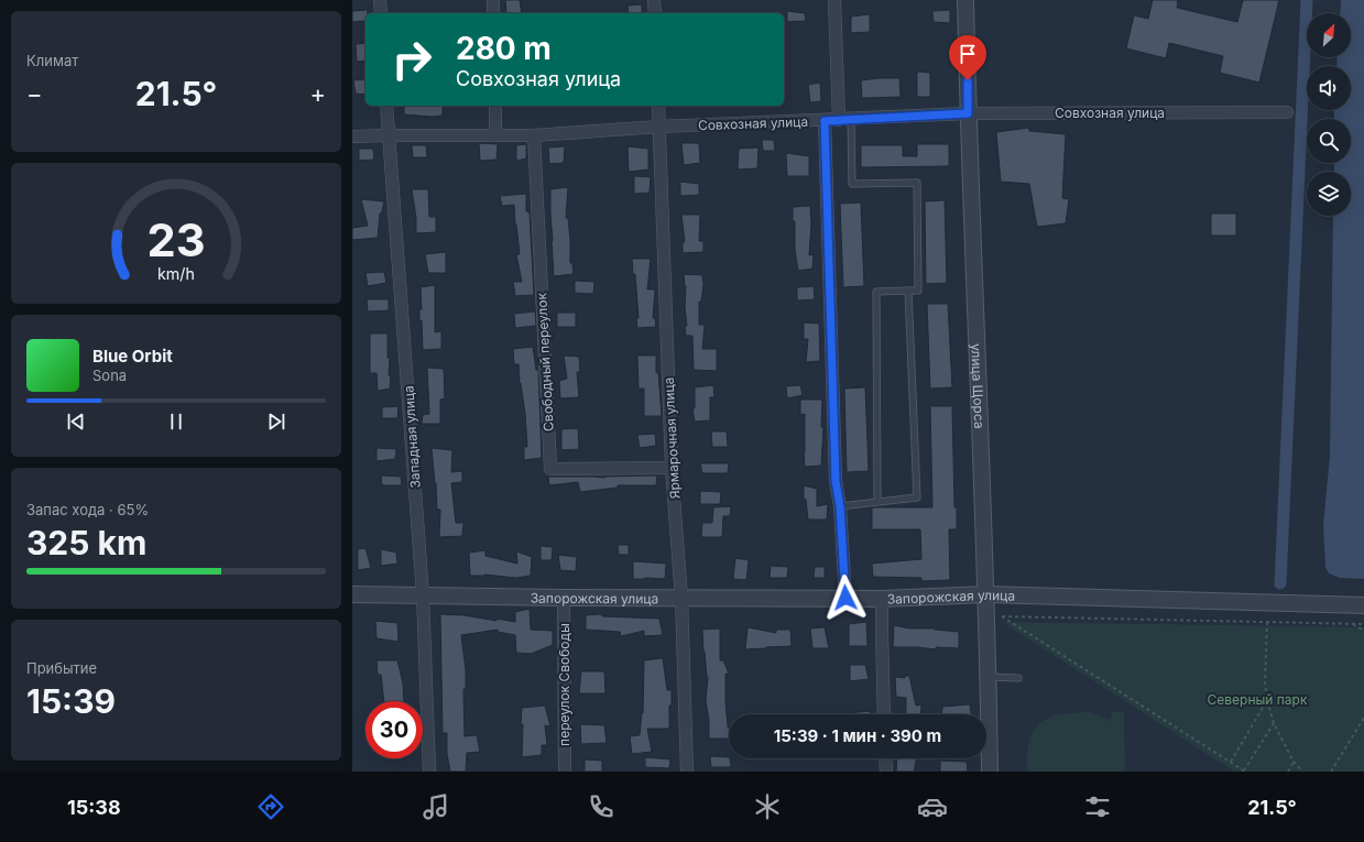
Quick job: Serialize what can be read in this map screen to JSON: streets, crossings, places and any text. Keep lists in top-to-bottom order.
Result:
{
  "streets": {
    "street": [
      "Совхозная улица",
      "Свободный переулок",
      "улица Щорса",
      "Западная улица",
      "Ярмарочная улица",
      "Запорожская улица",
      "переулок Свободы"
    ]
  },
  "crossings": [
    ["Совхозная улица", "Свободный переулок"],
    ["Совхозная улица", "улица Щорса"],
    ["Совхозная улица", "Западная улица"],
    ["Совхозная улица", "Ярмарочная улица"],
    ["Свободный переулок", "Ярмарочная улица"],
    ["улица Щорса", "Запорожская улица"],
    ["Западная улица", "Запорожская улица"],
    ["Ярмарочная улица", "Запорожская улица"],
    ["Запорожская улица", "переулок Свободы"]
  ],
  "parks": ["Северный парк"],
  "north": "top right",
  "page": {
    "tile": [
      "Климат",
      ["Запас хода · 65%", "325 km"],
      ["Прибытие", "15:39"]
    ],
    "turn": ["280 m", "Совхозная улица"],
    "heat": ["−", "21.5°", "+"],
    "song": ["Blue Orbit", "Sona"],
    "limit": "30",
    "trip": "15:39 · 1 мин · 390 m",
    "tabs": ["15:38", "21.5°"],
    "gauge": ["23", "km/h"]
  }
}
